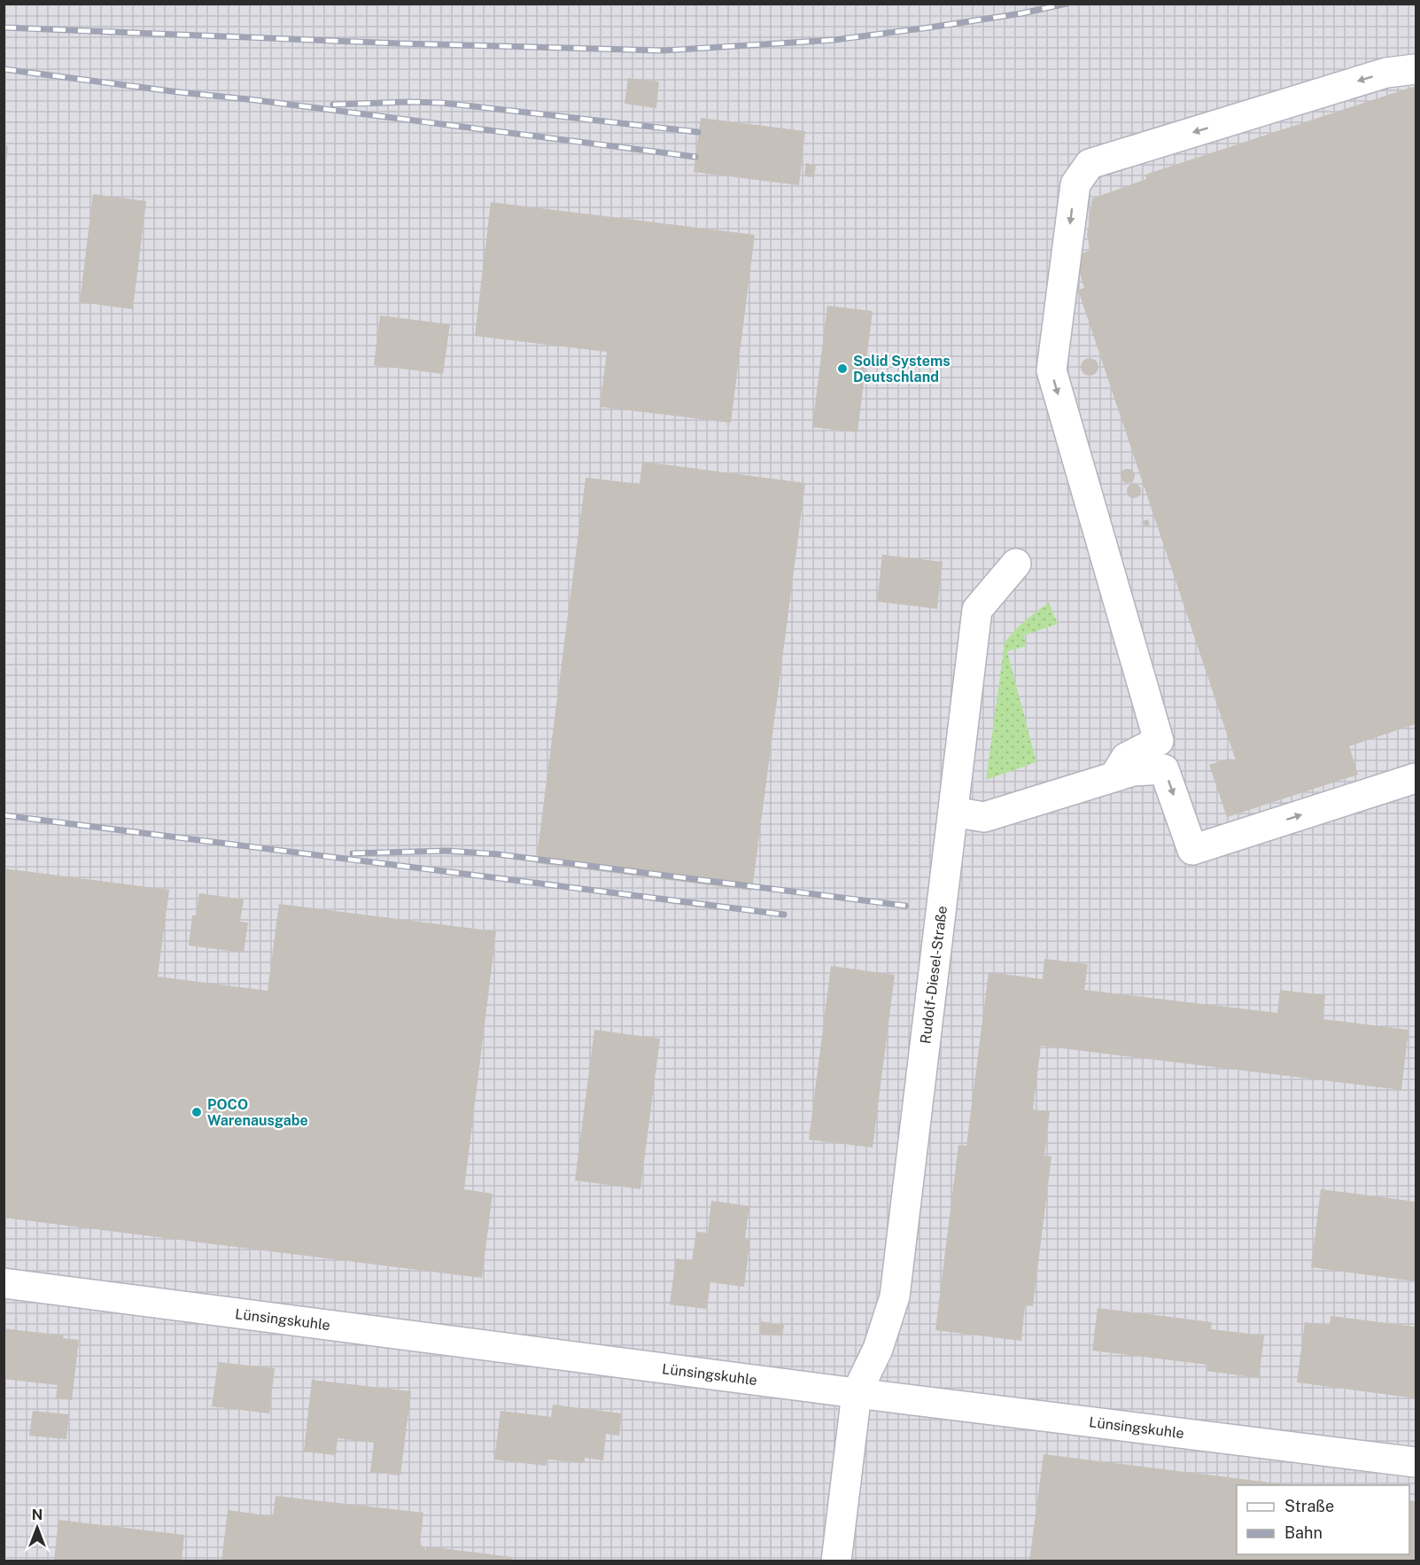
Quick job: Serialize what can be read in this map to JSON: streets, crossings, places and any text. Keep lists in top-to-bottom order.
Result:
{
  "streets": {
    "street": ["Rudolf-Diesel-Straße", "Lünsingskuhle"]
  },
  "crossings": [
    ["Rudolf-Diesel-Straße", "Lünsingskuhle"]
  ],
  "places": ["Solid Systems Deutschland", "POCO Warenausgabe"],
  "legend": ["Straße", "Bahn"],
  "north": "top"
}
